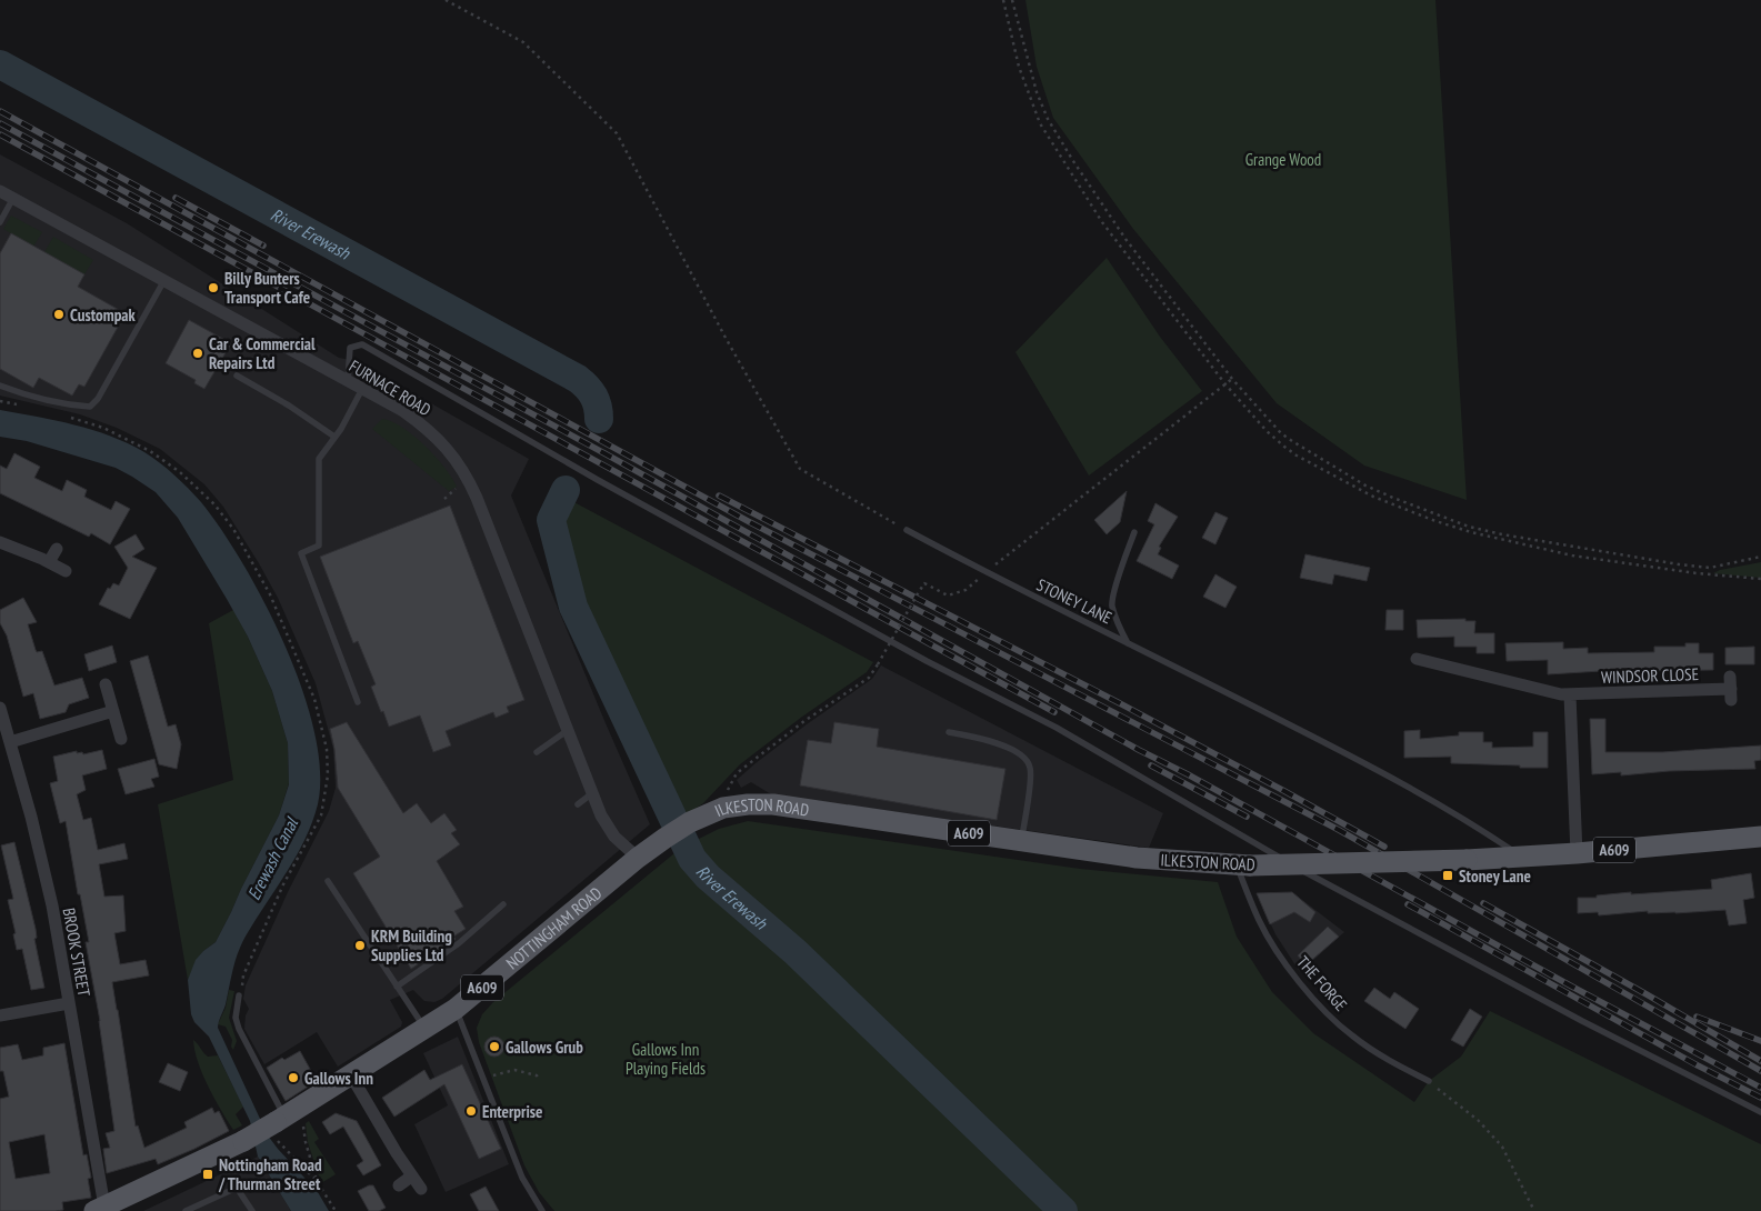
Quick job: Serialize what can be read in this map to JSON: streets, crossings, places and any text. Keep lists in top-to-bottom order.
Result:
{
  "streets": {
    "main road": ["ILKESTON ROAD", "A609", "NOTTINGHAM ROAD"],
    "street": ["FURNACE ROAD", "WINDSOR CLOSE", "BROOK STREET"],
    "lane": ["STONEY LANE", "THE FORGE"]
  },
  "crossings": [
    ["FURNACE ROAD", "NOTTINGHAM ROAD"],
    ["STONEY LANE", "ILKESTON ROAD"],
    ["ILKESTON ROAD", "NOTTINGHAM ROAD"],
    ["ILKESTON ROAD", "THE FORGE"],
    ["NOTTINGHAM ROAD", "BROOK STREET"]
  ],
  "water": ["River Erewash", "Erewash Canal"],
  "parks": ["Grange Wood", "Gallows Inn Playing Fields"],
  "places": {
    "other": [
      "Billy Bunters Transport Cafe",
      "Custompak",
      "Car & Commercial Repairs Ltd",
      "KRM Building Supplies Ltd",
      "Gallows Grub",
      "Gallows Inn",
      "Enterprise"
    ],
    "transit": ["Stoney Lane", "Nottingham Road / Thurman Street"]
  }
}
